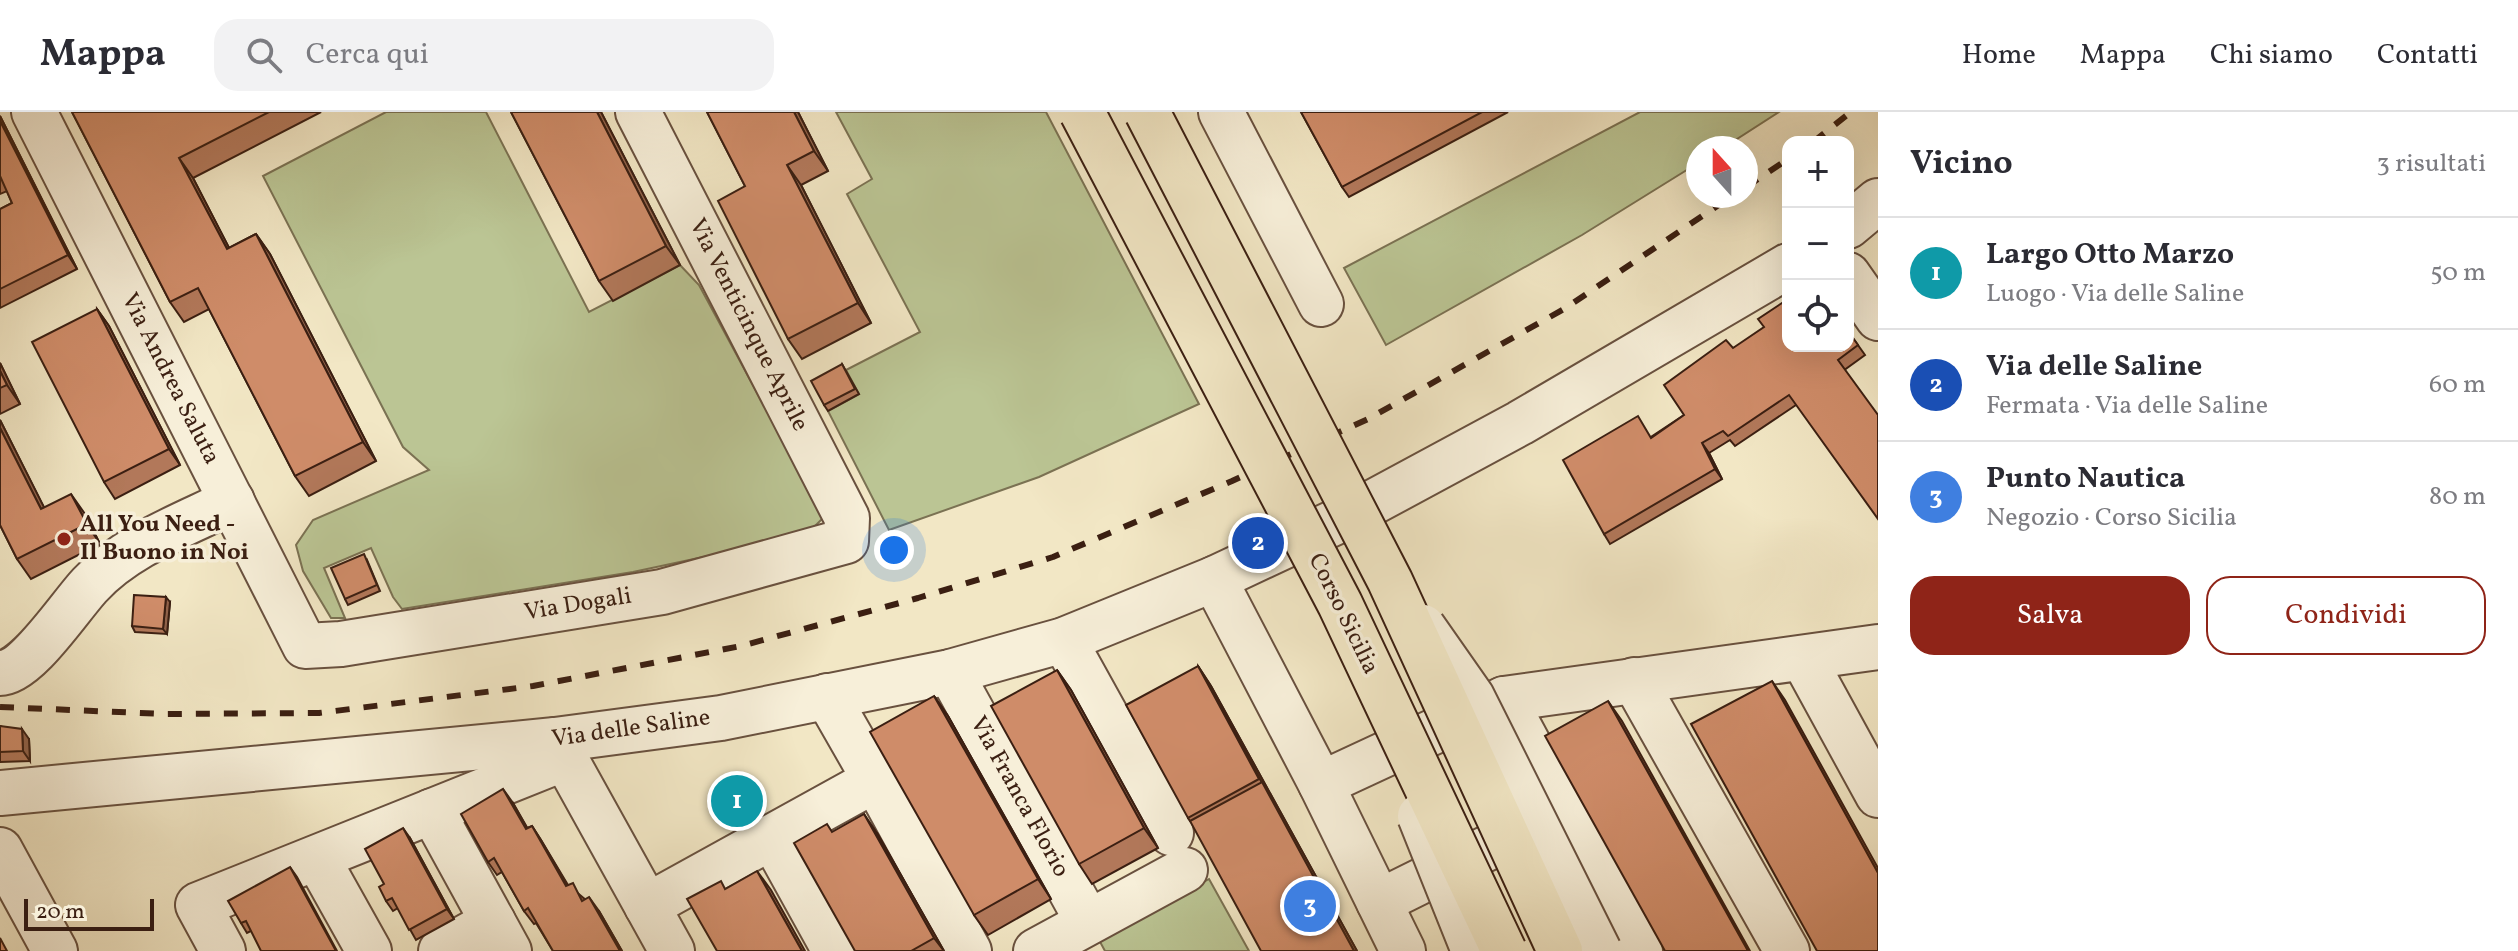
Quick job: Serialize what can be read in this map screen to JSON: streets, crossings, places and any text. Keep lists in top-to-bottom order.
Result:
{
  "streets": {
    "main road": ["Corso Sicilia"],
    "street": [
      "Via Venticinque Aprile",
      "Via Andrea Saluta",
      "Via Dogali",
      "Via delle Saline",
      "Via Franca Florio"
    ]
  },
  "crossings": [
    ["Via Venticinque Aprile", "Via Dogali"],
    ["Via Andrea Saluta", "Via Dogali"],
    ["Via delle Saline", "Via Franca Florio"]
  ],
  "places": ["All You Need - Il Buono in Noi"],
  "scale_bar": "20 m",
  "north": "top",
  "page": {
    "header": "Mappa",
    "search": "Cerca qui",
    "nav": [
      "Home",
      "Mappa",
      "Chi siamo",
      "Contatti"
    ],
    "heading": ["Vicino", "3 risultati"],
    "map_buttons": ["+", "−"],
    "list": [
      {
        "mark": "1",
        "name": "Largo Otto Marzo",
        "note": "Luogo · Via delle Saline",
        "value": "50 m"
      },
      {
        "mark": "2",
        "name": "Via delle Saline",
        "note": "Fermata · Via delle Saline",
        "value": "60 m"
      },
      {
        "mark": "3",
        "name": "Punto Nautica",
        "note": "Negozio · Corso Sicilia",
        "value": "80 m"
      }
    ],
    "pins": ["2", "1", "3"],
    "buttons": ["Salva", "Condividi"],
    "scale": "20 m"
  }
}
